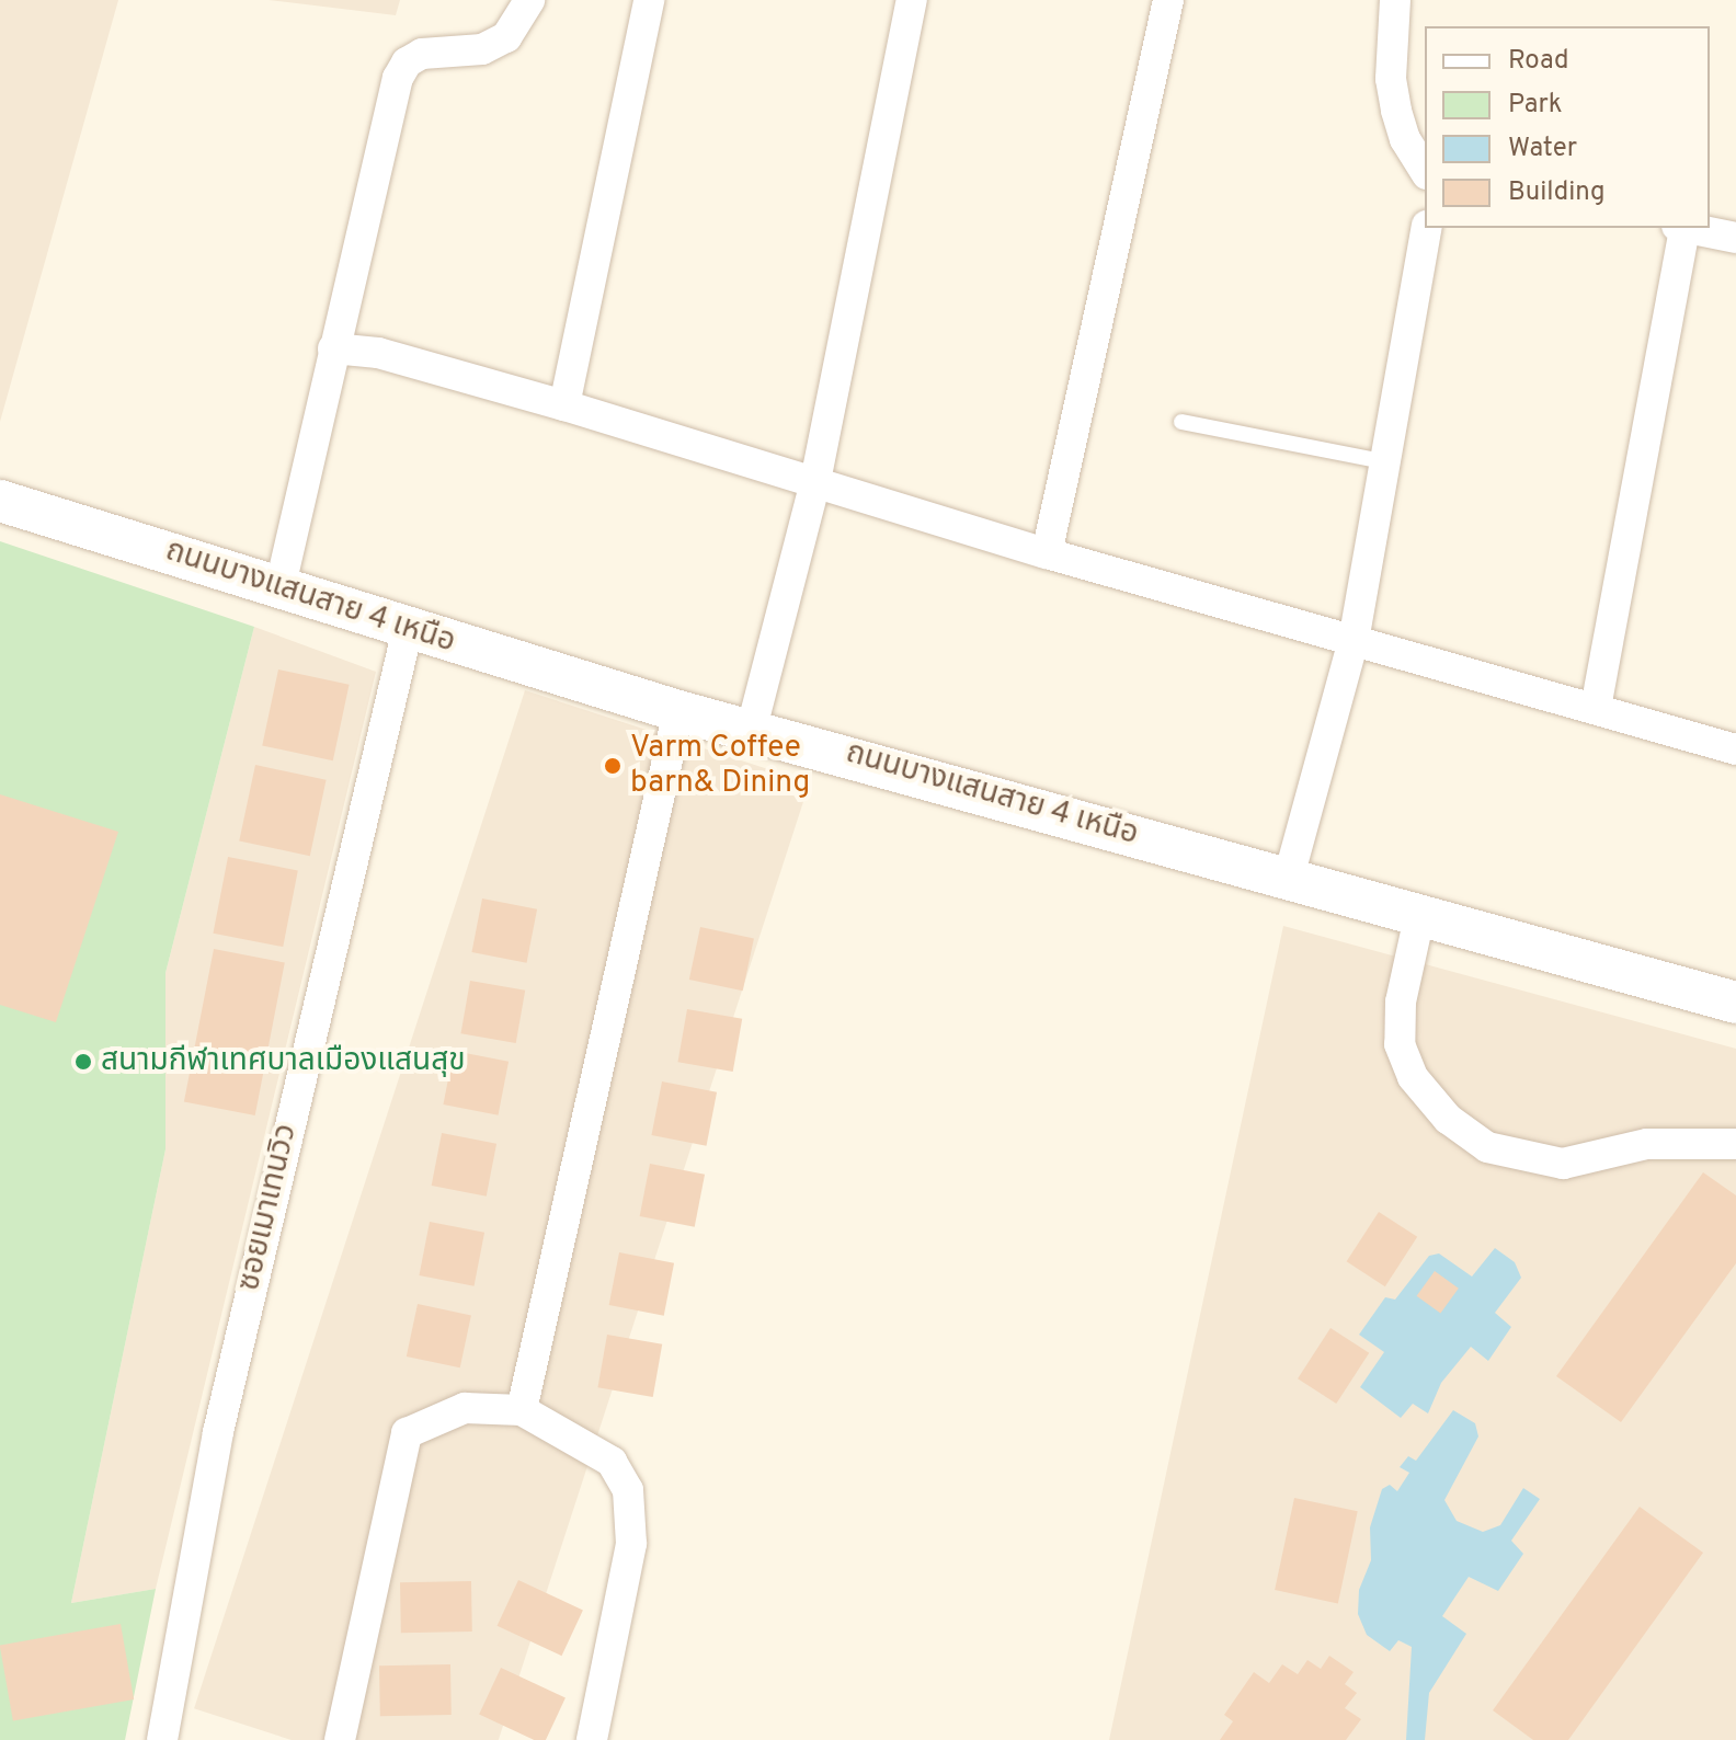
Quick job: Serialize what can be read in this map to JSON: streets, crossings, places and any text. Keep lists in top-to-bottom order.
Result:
{
  "streets": {
    "street": ["ถนนบางแสนสาย 4 เหนือ", "ซอยเมาเทนวิว"]
  },
  "crossings": [
    ["ถนนบางแสนสาย 4 เหนือ", "ซอยเมาเทนวิว"]
  ],
  "places": ["Varm Coffee barn& Dining", "สนามกีฬาเทศบาลเมืองแสนสุข"],
  "legend": [
    "Road",
    "Park",
    "Water",
    "Building"
  ]
}
